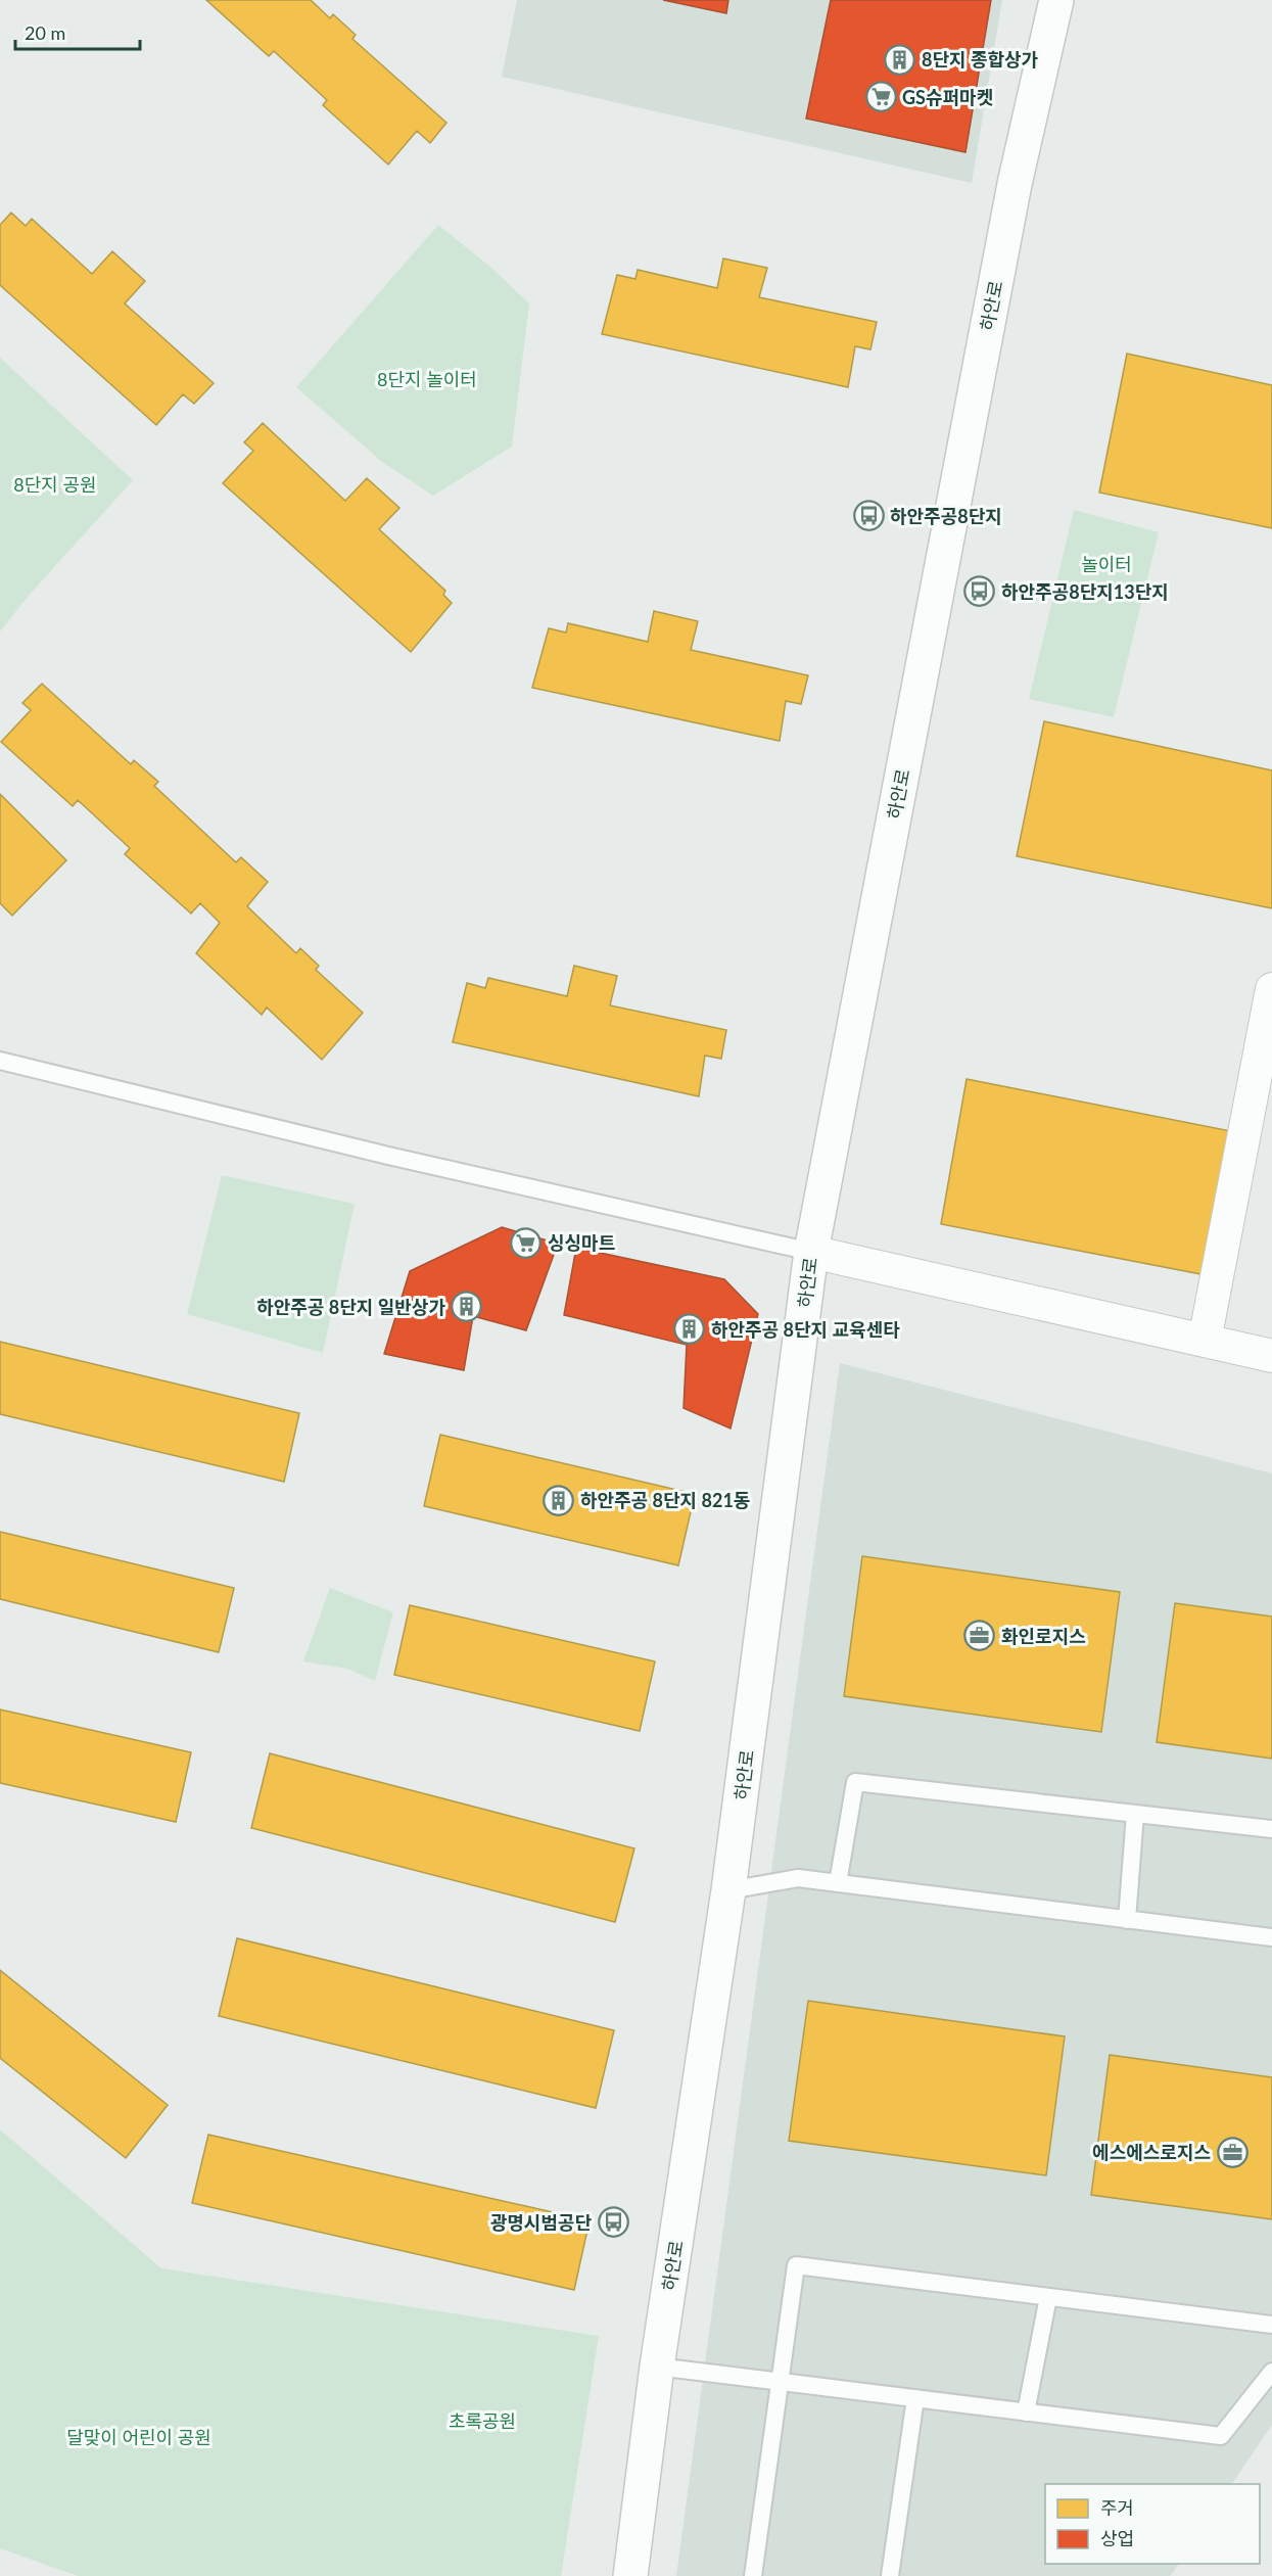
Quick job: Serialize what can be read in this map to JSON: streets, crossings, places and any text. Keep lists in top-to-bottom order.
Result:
{
  "streets": {
    "street": ["하안로"]
  },
  "parks": [
    "8단지 놀이터",
    "8단지 공원",
    "놀이터",
    "초록공원",
    "달맞이 어린이 공원"
  ],
  "places": {
    "building": [
      "8단지 종합상가",
      "하안주공 8단지 일반상가",
      "하안주공 8단지 교육센타",
      "하안주공 8단지 821동"
    ],
    "supermarket": ["GS슈퍼마켓", "싱싱마트"],
    "bus stop": ["하안주공8단지", "하안주공8단지13단지", "광명시범공단"],
    "office": ["화인로지스", "에스에스로지스"]
  },
  "legend": ["주거", "상업"],
  "scale_bar": "20 m"
}
